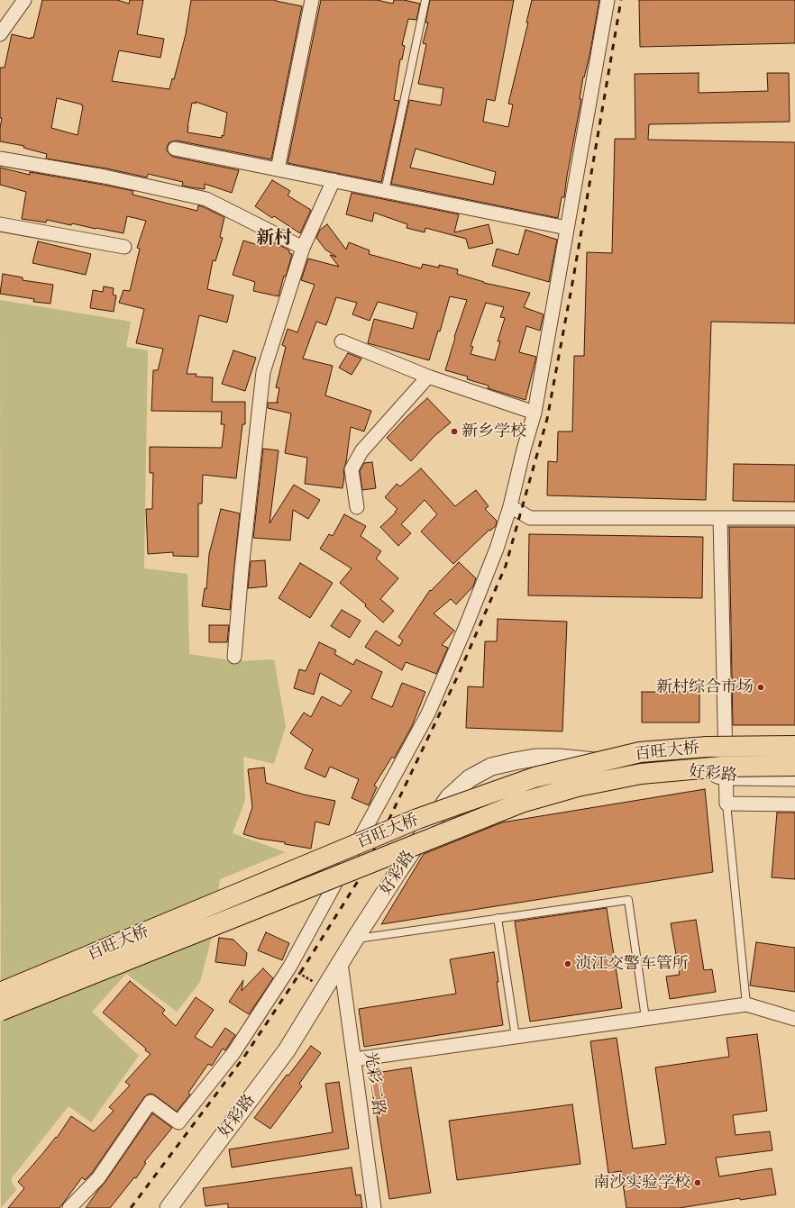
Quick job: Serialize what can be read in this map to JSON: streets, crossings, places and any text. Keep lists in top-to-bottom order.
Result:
{
  "streets": {
    "main road": ["百旺大桥"],
    "street": ["好彩路", "光彩二路"]
  },
  "crossings": [
    ["好彩路", "光彩二路"]
  ],
  "districts": ["新村"],
  "places": [
    "新乡学校",
    "新村综合市场",
    "浈江交警车管所",
    "南沙实验学校"
  ]
}
